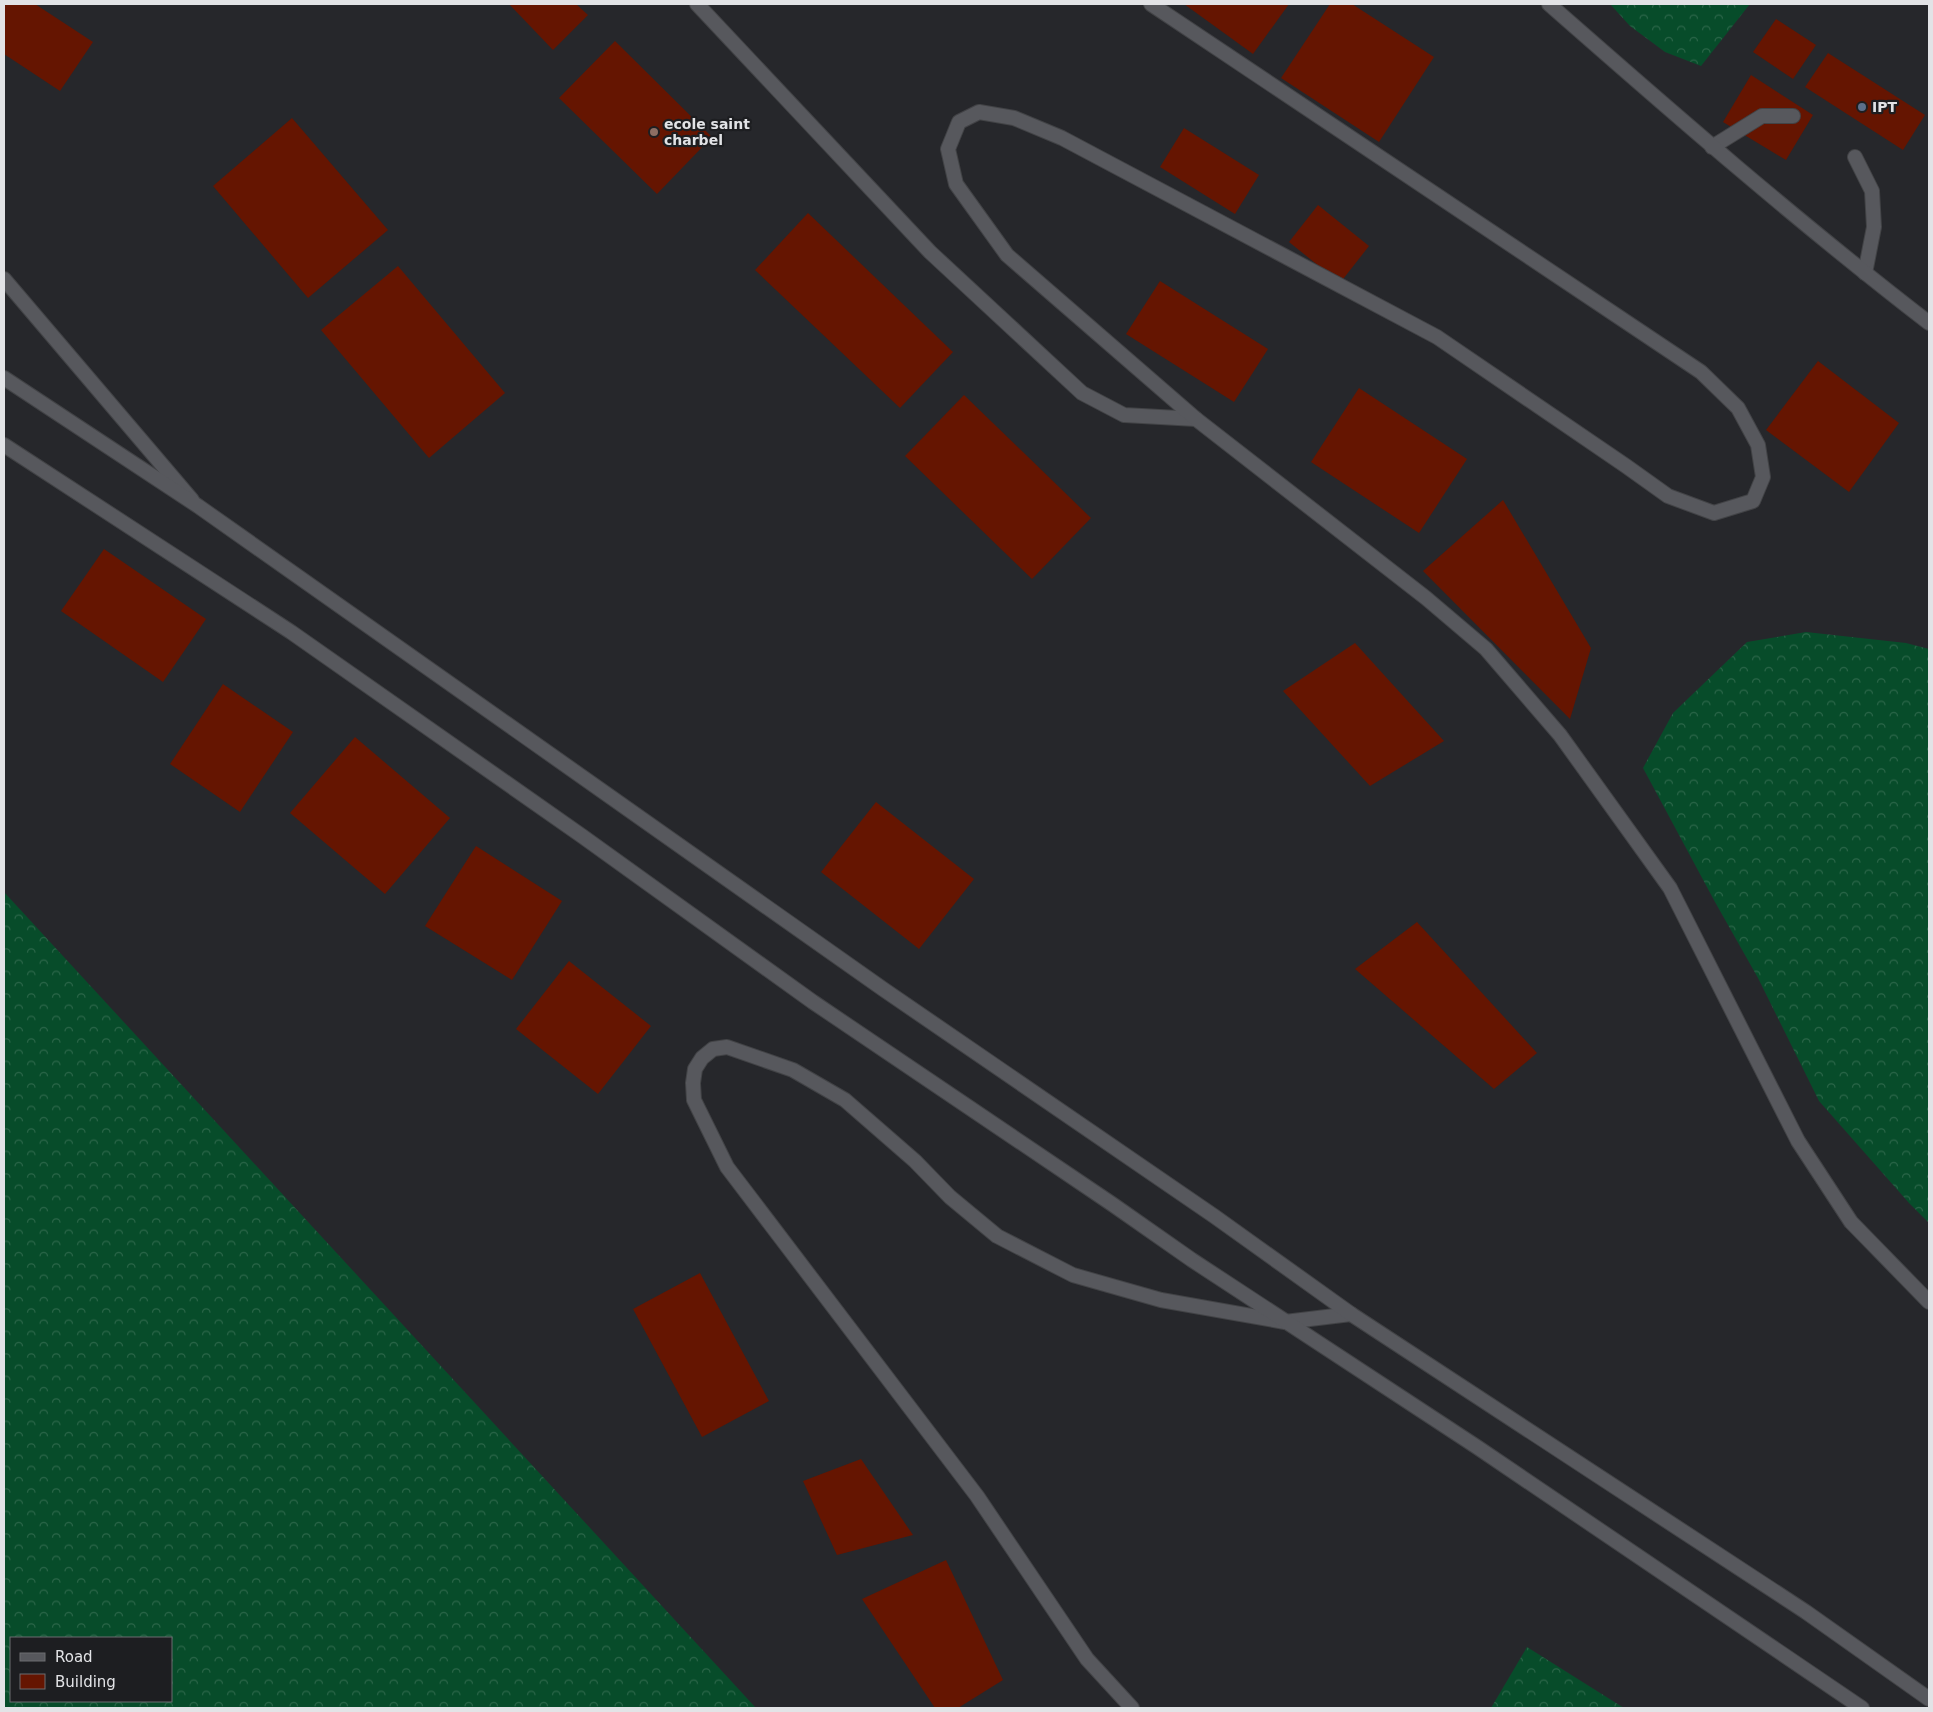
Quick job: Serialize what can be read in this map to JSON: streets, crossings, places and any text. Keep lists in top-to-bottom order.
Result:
{
  "places": ["IPT", "ecole saint charbel"],
  "legend": ["Road", "Building"]
}
